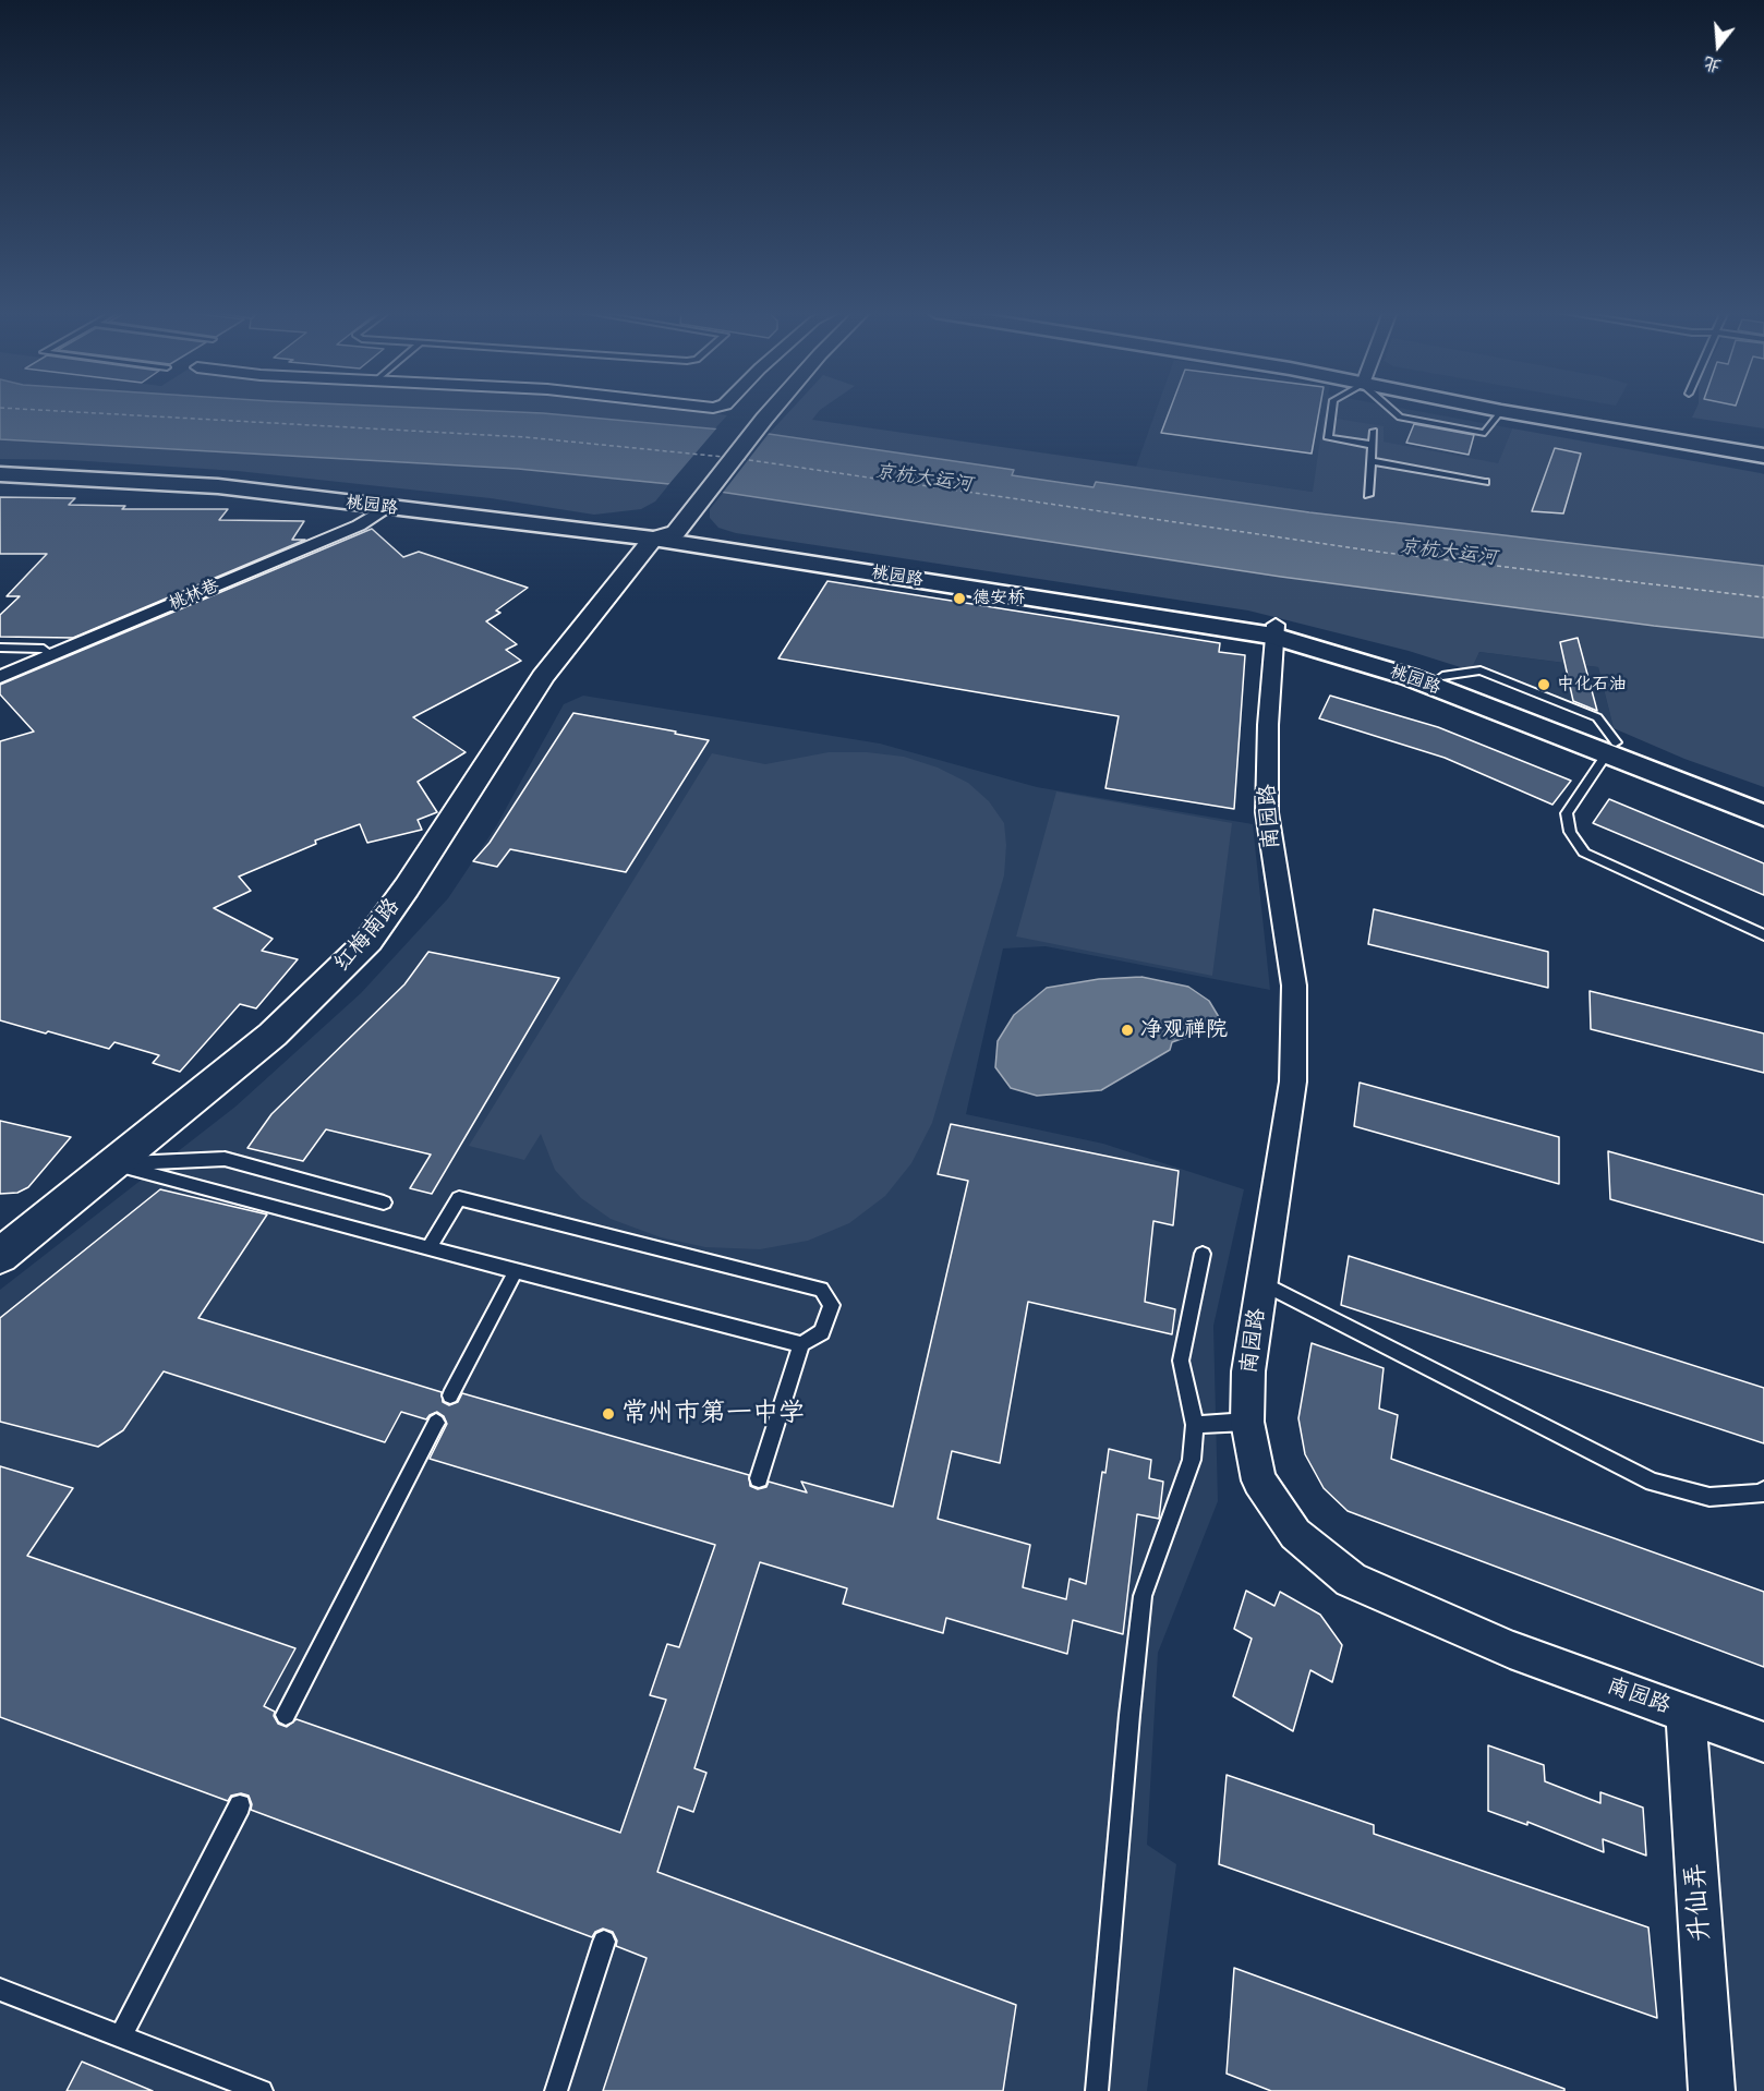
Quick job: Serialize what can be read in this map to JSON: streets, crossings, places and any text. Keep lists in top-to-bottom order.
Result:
{
  "streets": {
    "main road": ["桃园路"],
    "street": [
      "桃林巷",
      "南园路",
      "红梅南路",
      "升仙弄"
    ]
  },
  "crossings": [
    ["桃园路", "桃林巷"],
    ["桃园路", "南园路"],
    ["桃园路", "红梅南路"],
    ["南园路", "升仙弄"]
  ],
  "water": ["京杭大运河"],
  "places": [
    "德安桥",
    "中化石油",
    "净观禅院",
    "常州市第一中学"
  ],
  "north": "bottom"
}
